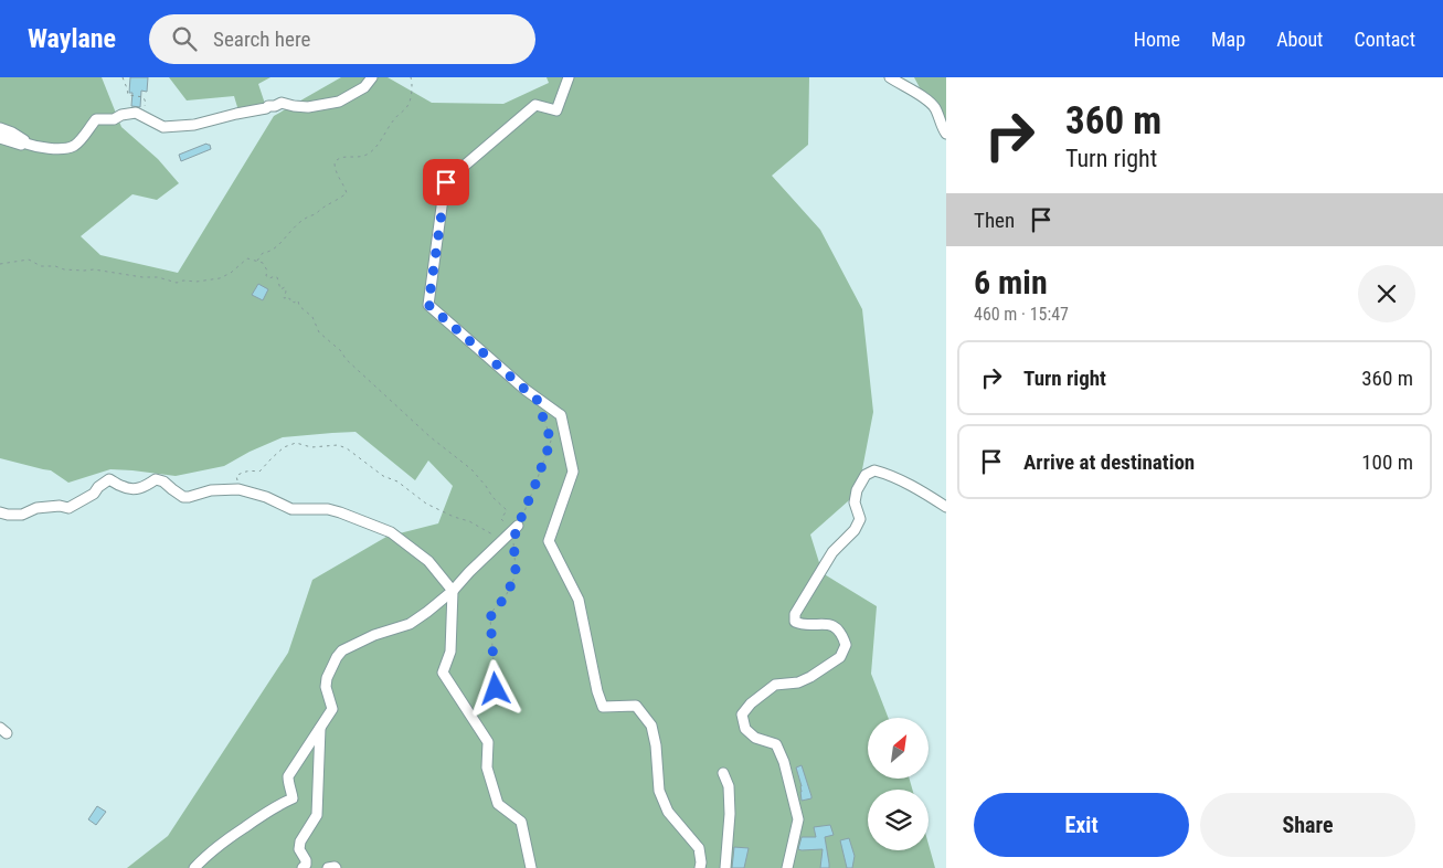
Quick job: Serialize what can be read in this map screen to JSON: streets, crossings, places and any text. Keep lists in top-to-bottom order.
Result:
{
  "north": "top right",
  "page": {
    "header": "Waylane",
    "search": "Search here",
    "nav": [
      "Home",
      "Map",
      "About",
      "Contact"
    ],
    "turn": ["360 m", "Turn right"],
    "then": "Then",
    "heading": ["6 min", "460 m · 15:47"],
    "list": [
      {
        "name": "Turn right",
        "value": "360 m"
      },
      {
        "name": "Arrive at destination",
        "value": "100 m"
      }
    ],
    "buttons": ["Exit", "Share"]
  }
}
